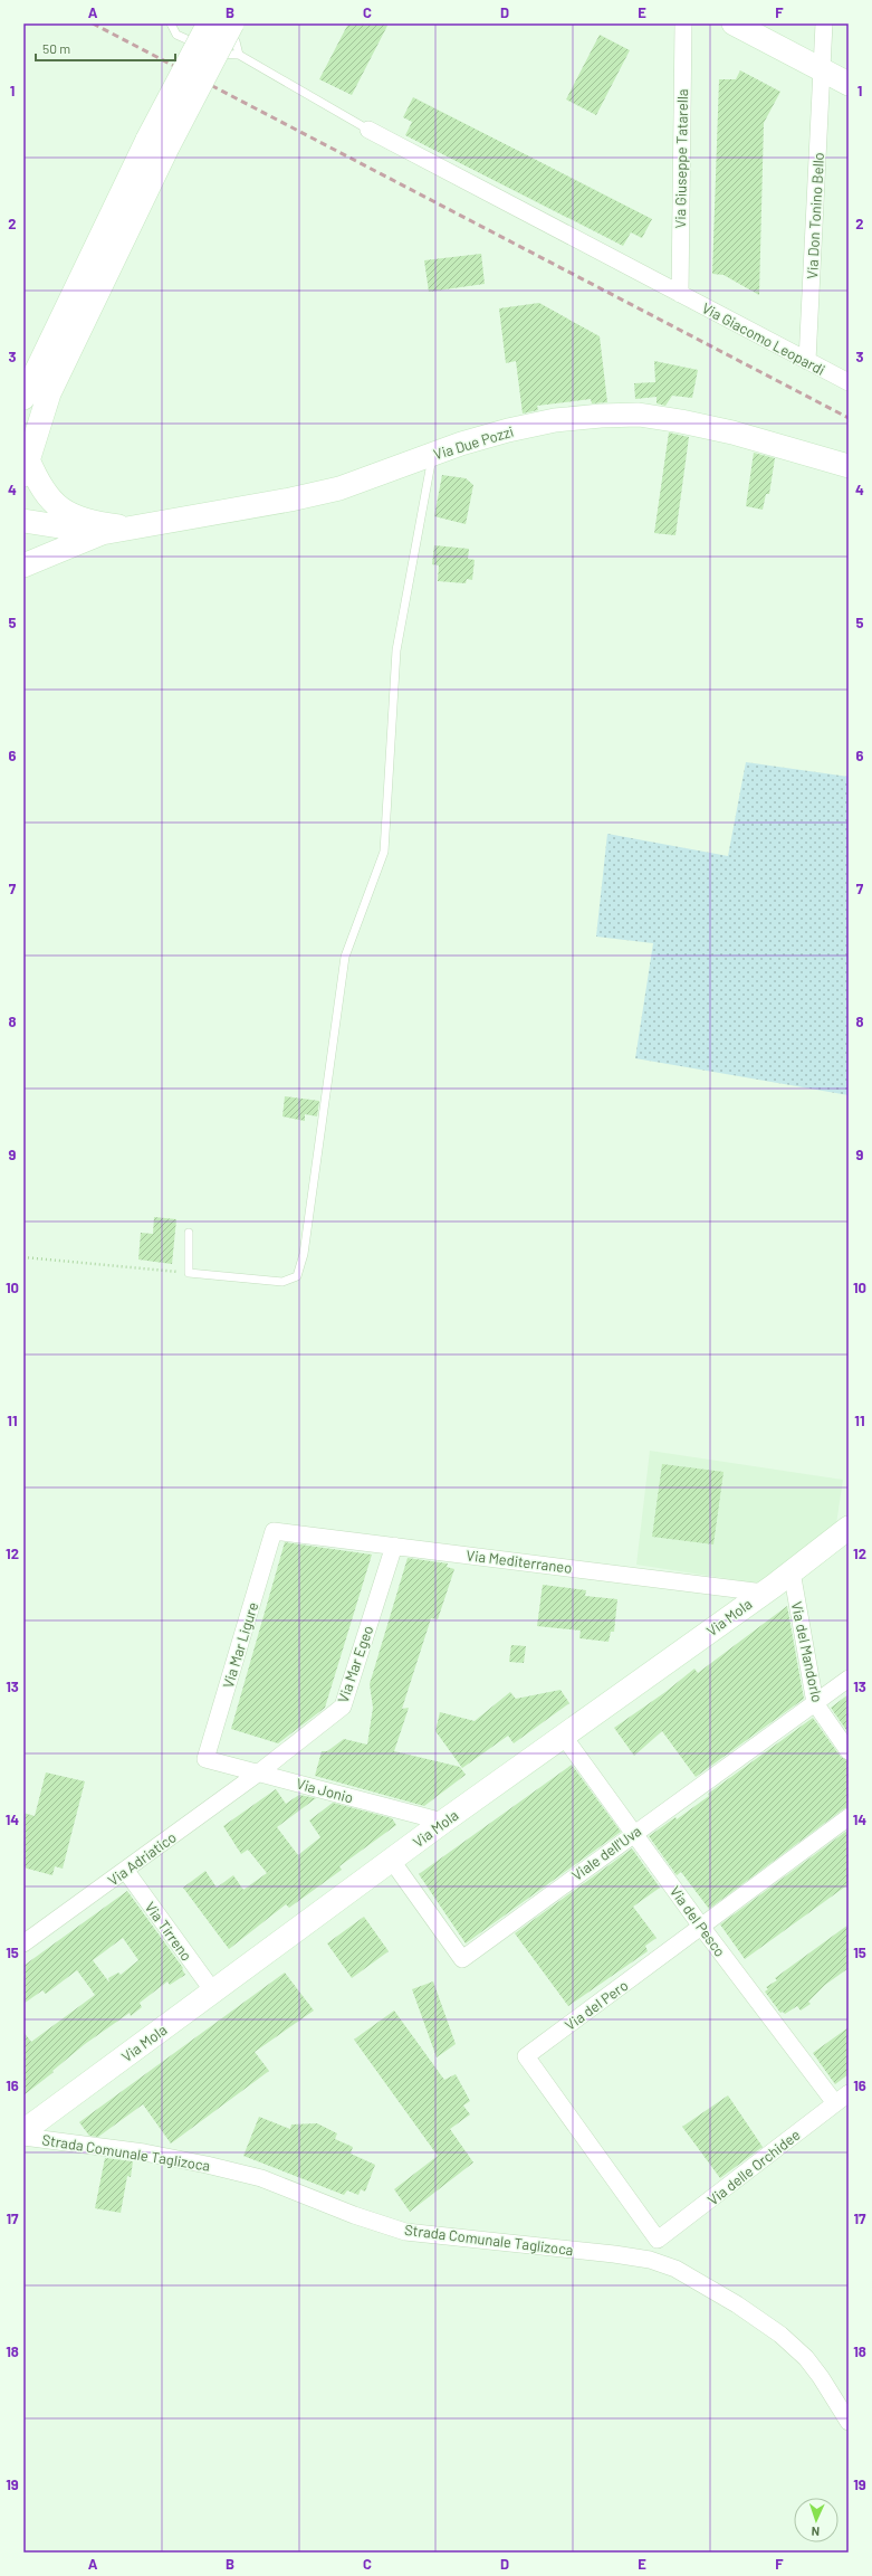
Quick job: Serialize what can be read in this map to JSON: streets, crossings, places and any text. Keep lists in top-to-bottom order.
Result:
{
  "streets": {
    "street": [
      "Via Giuseppe Tatarella",
      "Via Don Tonino Bello",
      "Via Giacomo Leopardi",
      "Via Due Pozzi",
      "Via Mediterraneo",
      "Via Mola",
      "Via Mar Ligure",
      "Via del Mandorlo",
      "Via Mar Egeo",
      "Via Jonio",
      "Viale dell'Uva",
      "Via Adriatico",
      "Via del Pesco",
      "Via Tirreno",
      "Via del Pero",
      "Strada Comunale Taglizoca",
      "Via delle Orchidee"
    ]
  },
  "crossings": [
    ["Via Giuseppe Tatarella", "Via Giacomo Leopardi"],
    ["Via Don Tonino Bello", "Via Giacomo Leopardi"],
    ["Via Mediterraneo", "Via Mola"],
    ["Via Mediterraneo", "Via Mar Ligure"],
    ["Via Mediterraneo", "Via Mar Egeo"],
    ["Via Mola", "Via del Mandorlo"],
    ["Via Mola", "Via Jonio"],
    ["Via Mola", "Viale dell'Uva"],
    ["Via Mola", "Via del Pesco"],
    ["Via Mola", "Via Tirreno"],
    ["Via Mar Ligure", "Via Jonio"],
    ["Via del Mandorlo", "Viale dell'Uva"],
    ["Via Mar Egeo", "Via Jonio"],
    ["Via Mar Egeo", "Via Adriatico"],
    ["Via Jonio", "Via Adriatico"],
    ["Viale dell'Uva", "Via del Pesco"],
    ["Via Adriatico", "Via Tirreno"],
    ["Via del Pesco", "Via del Pero"],
    ["Via del Pesco", "Via delle Orchidee"],
    ["Via del Pero", "Via delle Orchidee"]
  ],
  "scale_bar": "50 m",
  "north": "bottom",
  "grid": {
    "columns": [
      "A",
      "B",
      "C",
      "D",
      "E",
      "F"
    ],
    "rows": [
      "1",
      "2",
      "3",
      "4",
      "5",
      "6",
      "7",
      "8",
      "9",
      "10",
      "11",
      "12",
      "13",
      "14",
      "15",
      "16",
      "17",
      "18",
      "19"
    ]
  }
}
